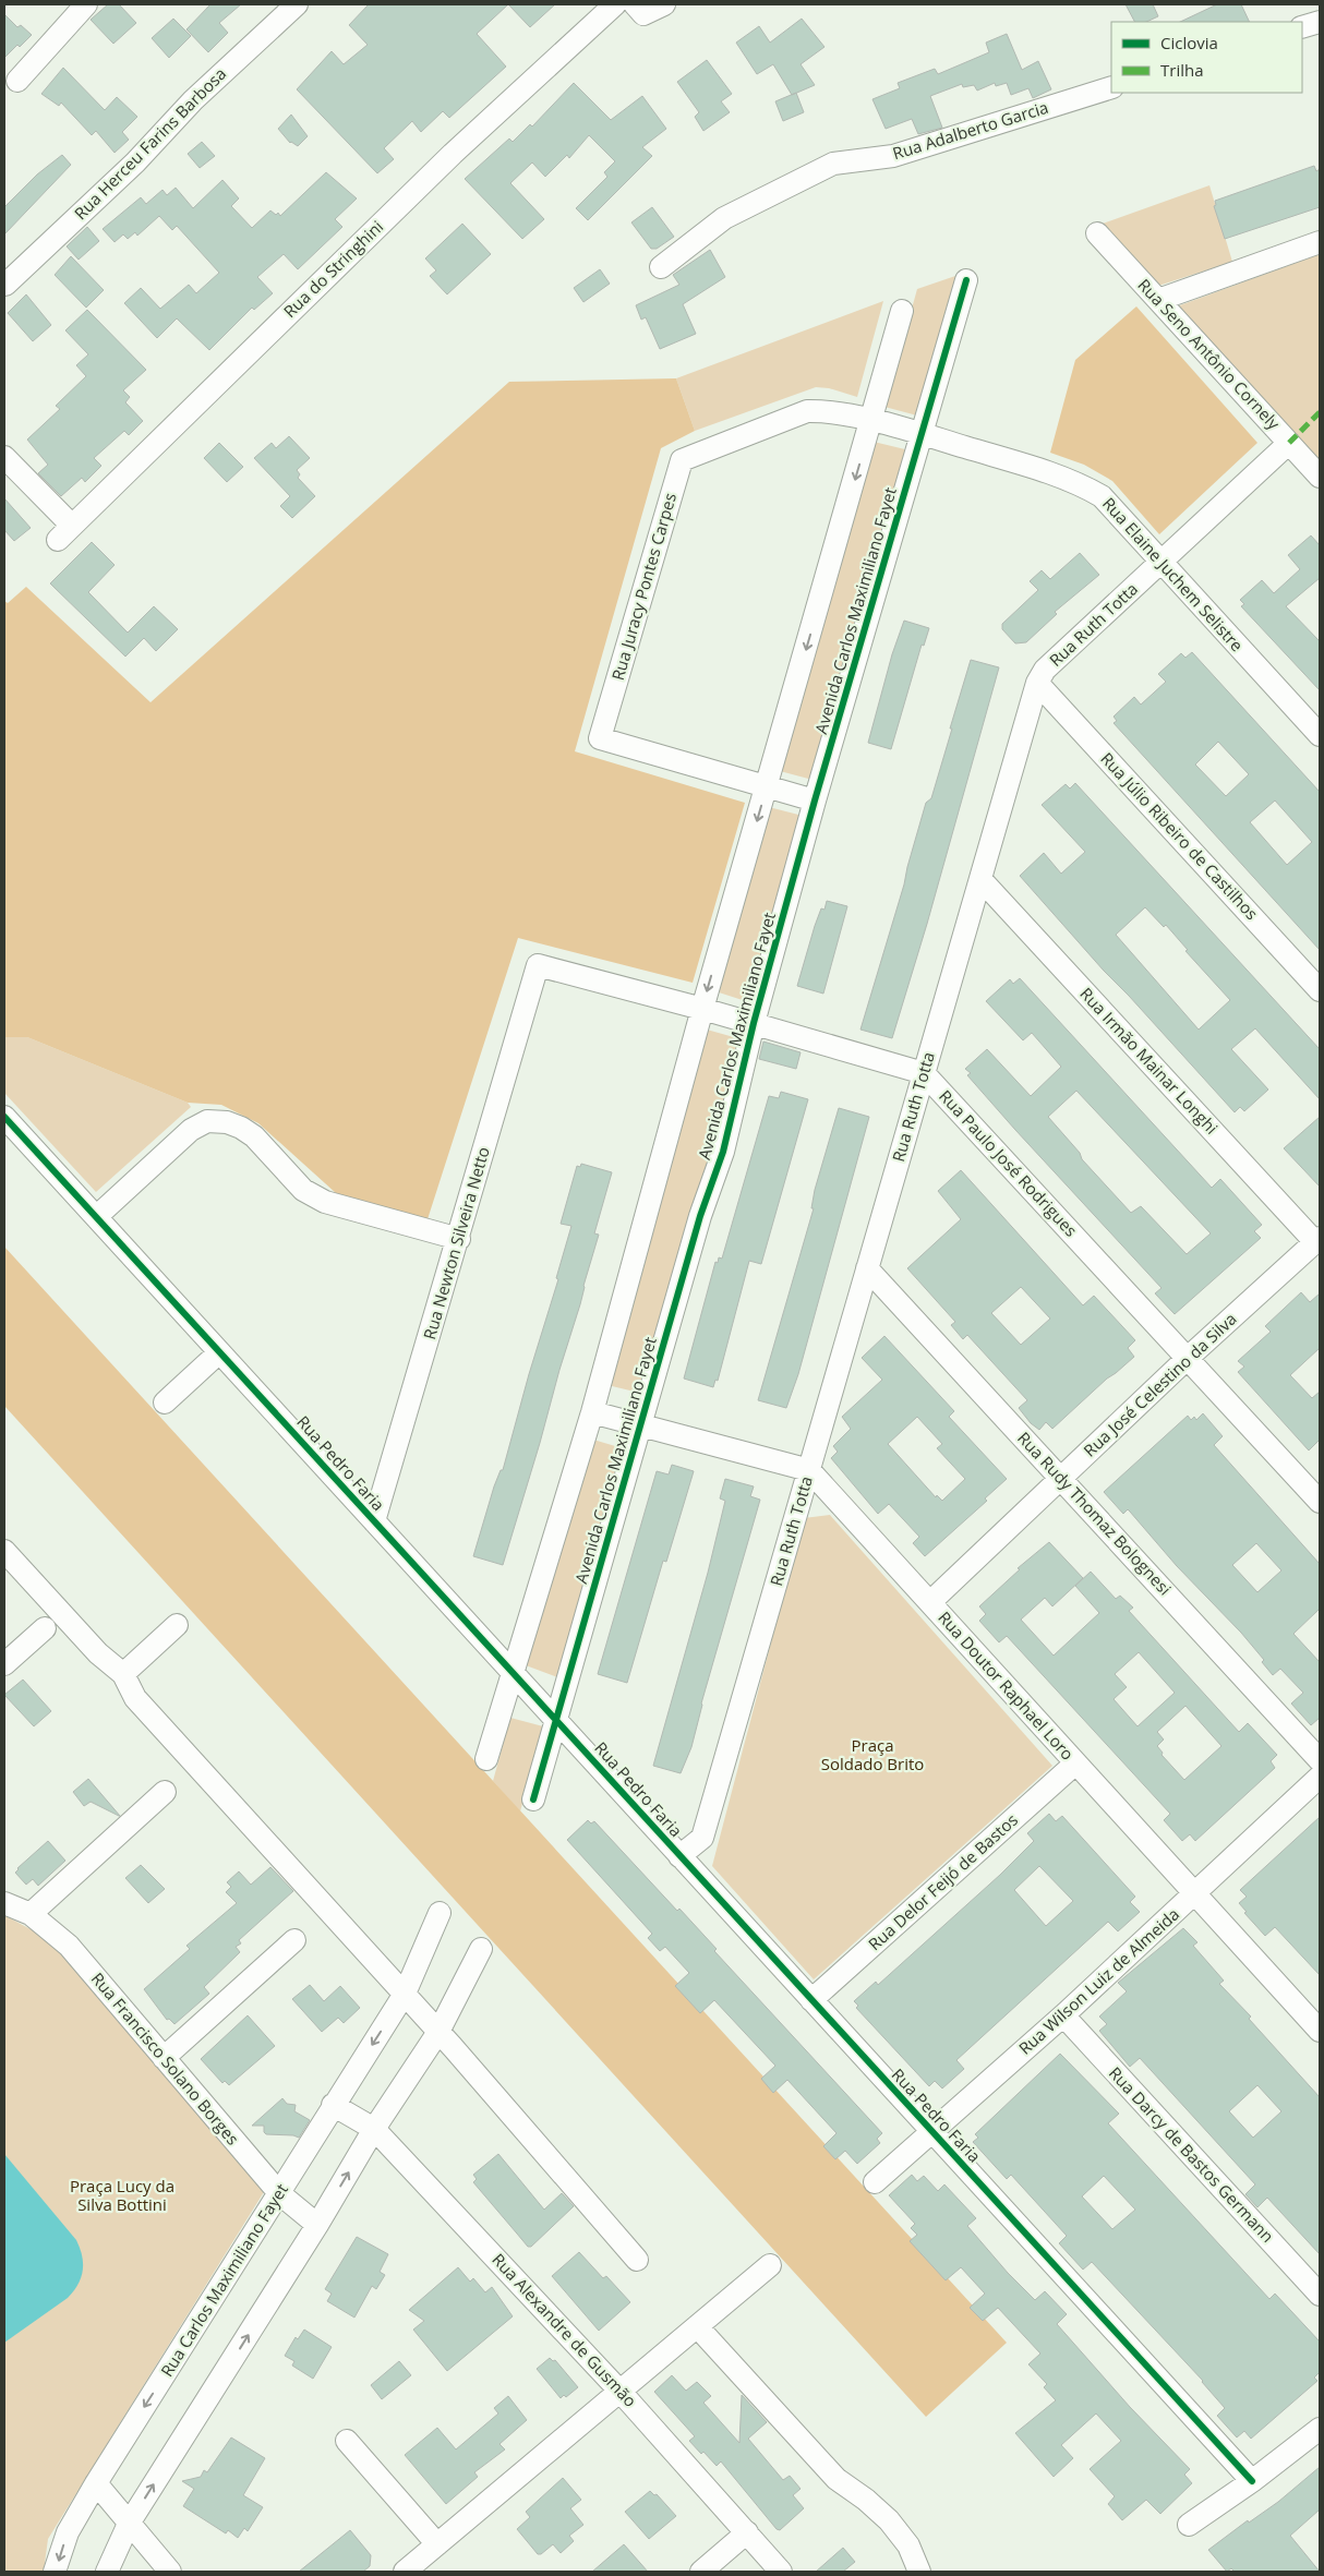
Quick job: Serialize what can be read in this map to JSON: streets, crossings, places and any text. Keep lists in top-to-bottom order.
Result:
{
  "streets": {
    "street": [
      "Rua Adalberto Garcia",
      "Rua Herceu Farins Barbosa",
      "Rua do Stringhini",
      "Rua Seno Antônio Cornely",
      "Rua Elaine Juchem Selistre",
      "Rua Juracy Pontes Carpes",
      "Avenida Carlos Maximiliano Fayet",
      "Rua Ruth Totta",
      "Rua Júlio Ribeiro de Castilhos",
      "Rua Irmão Mainar Longhi",
      "Rua Paulo José Rodrigues",
      "Rua Newton Silveira Netto",
      "Rua José Celestino da Silva",
      "Rua Pedro Faria",
      "Rua Rudy Thomaz Bolognesi",
      "Rua Doutor Raphael Loro",
      "Rua Delor Feijó de Bastos",
      "Rua Wilson Luiz de Almeida",
      "Rua Francisco Solano Borges",
      "Rua Darcy de Bastos Germann",
      "Rua Carlos Maximiliano Fayet",
      "Rua Alexandre de Gusmão"
    ]
  },
  "crossings": [
    ["Rua Seno Antônio Cornely", "Rua Ruth Totta"],
    ["Rua Elaine Juchem Selistre", "Rua Juracy Pontes Carpes"],
    ["Rua Elaine Juchem Selistre", "Avenida Carlos Maximiliano Fayet"],
    ["Rua Elaine Juchem Selistre", "Rua Ruth Totta"],
    ["Avenida Carlos Maximiliano Fayet", "Rua Pedro Faria"],
    ["Rua Ruth Totta", "Rua Júlio Ribeiro de Castilhos"],
    ["Rua Ruth Totta", "Rua Irmão Mainar Longhi"],
    ["Rua Ruth Totta", "Rua Paulo José Rodrigues"],
    ["Rua Ruth Totta", "Rua Pedro Faria"],
    ["Rua Ruth Totta", "Rua Rudy Thomaz Bolognesi"],
    ["Rua Ruth Totta", "Rua Doutor Raphael Loro"],
    ["Rua Irmão Mainar Longhi", "Rua José Celestino da Silva"],
    ["Rua Paulo José Rodrigues", "Rua José Celestino da Silva"],
    ["Rua Newton Silveira Netto", "Rua Pedro Faria"],
    ["Rua José Celestino da Silva", "Rua Rudy Thomaz Bolognesi"],
    ["Rua José Celestino da Silva", "Rua Doutor Raphael Loro"],
    ["Rua Pedro Faria", "Rua Delor Feijó de Bastos"],
    ["Rua Pedro Faria", "Rua Wilson Luiz de Almeida"],
    ["Rua Doutor Raphael Loro", "Rua Delor Feijó de Bastos"],
    ["Rua Doutor Raphael Loro", "Rua Wilson Luiz de Almeida"],
    ["Rua Wilson Luiz de Almeida", "Rua Darcy de Bastos Germann"],
    ["Rua Francisco Solano Borges", "Rua Carlos Maximiliano Fayet"],
    ["Rua Carlos Maximiliano Fayet", "Rua Alexandre de Gusmão"]
  ],
  "parks": ["Praça Soldado Brito", "Praça Lucy da Silva Bottini"],
  "legend": ["Ciclovia", "Trilha"]
}
